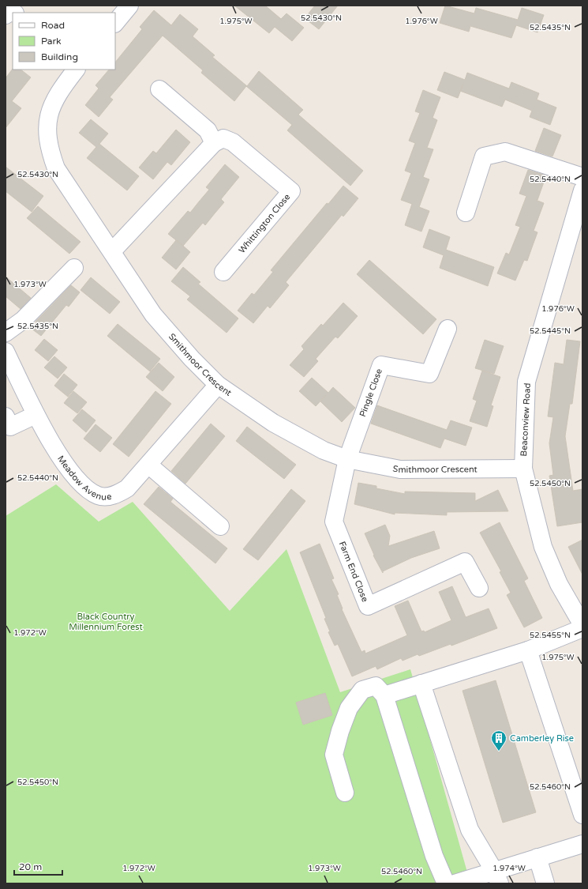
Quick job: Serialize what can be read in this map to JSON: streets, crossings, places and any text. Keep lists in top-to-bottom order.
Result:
{
  "streets": {
    "street": [
      "Whittington Close",
      "Smithmoor Crescent",
      "Pingle Close",
      "Beaconview Road",
      "Meadow Avenue",
      "Farm End Close"
    ]
  },
  "crossings": [
    ["Smithmoor Crescent", "Pingle Close"],
    ["Smithmoor Crescent", "Beaconview Road"],
    ["Smithmoor Crescent", "Meadow Avenue"],
    ["Smithmoor Crescent", "Farm End Close"],
    ["Pingle Close", "Farm End Close"]
  ],
  "parks": ["Black Country Millennium Forest"],
  "places": {
    "building": ["Camberley Rise"]
  },
  "legend": ["Road", "Park", "Building"],
  "scale_bar": "20 m",
  "coordinates": [
    "52.5430°N",
    "1.975°W",
    "1.976°W",
    "52.5435°N",
    "52.5440°N",
    "1.973°W",
    "52.5445°N",
    "52.5450°N",
    "1.972°W",
    "52.5455°N",
    "52.5460°N",
    "1.974°W"
  ]
}
